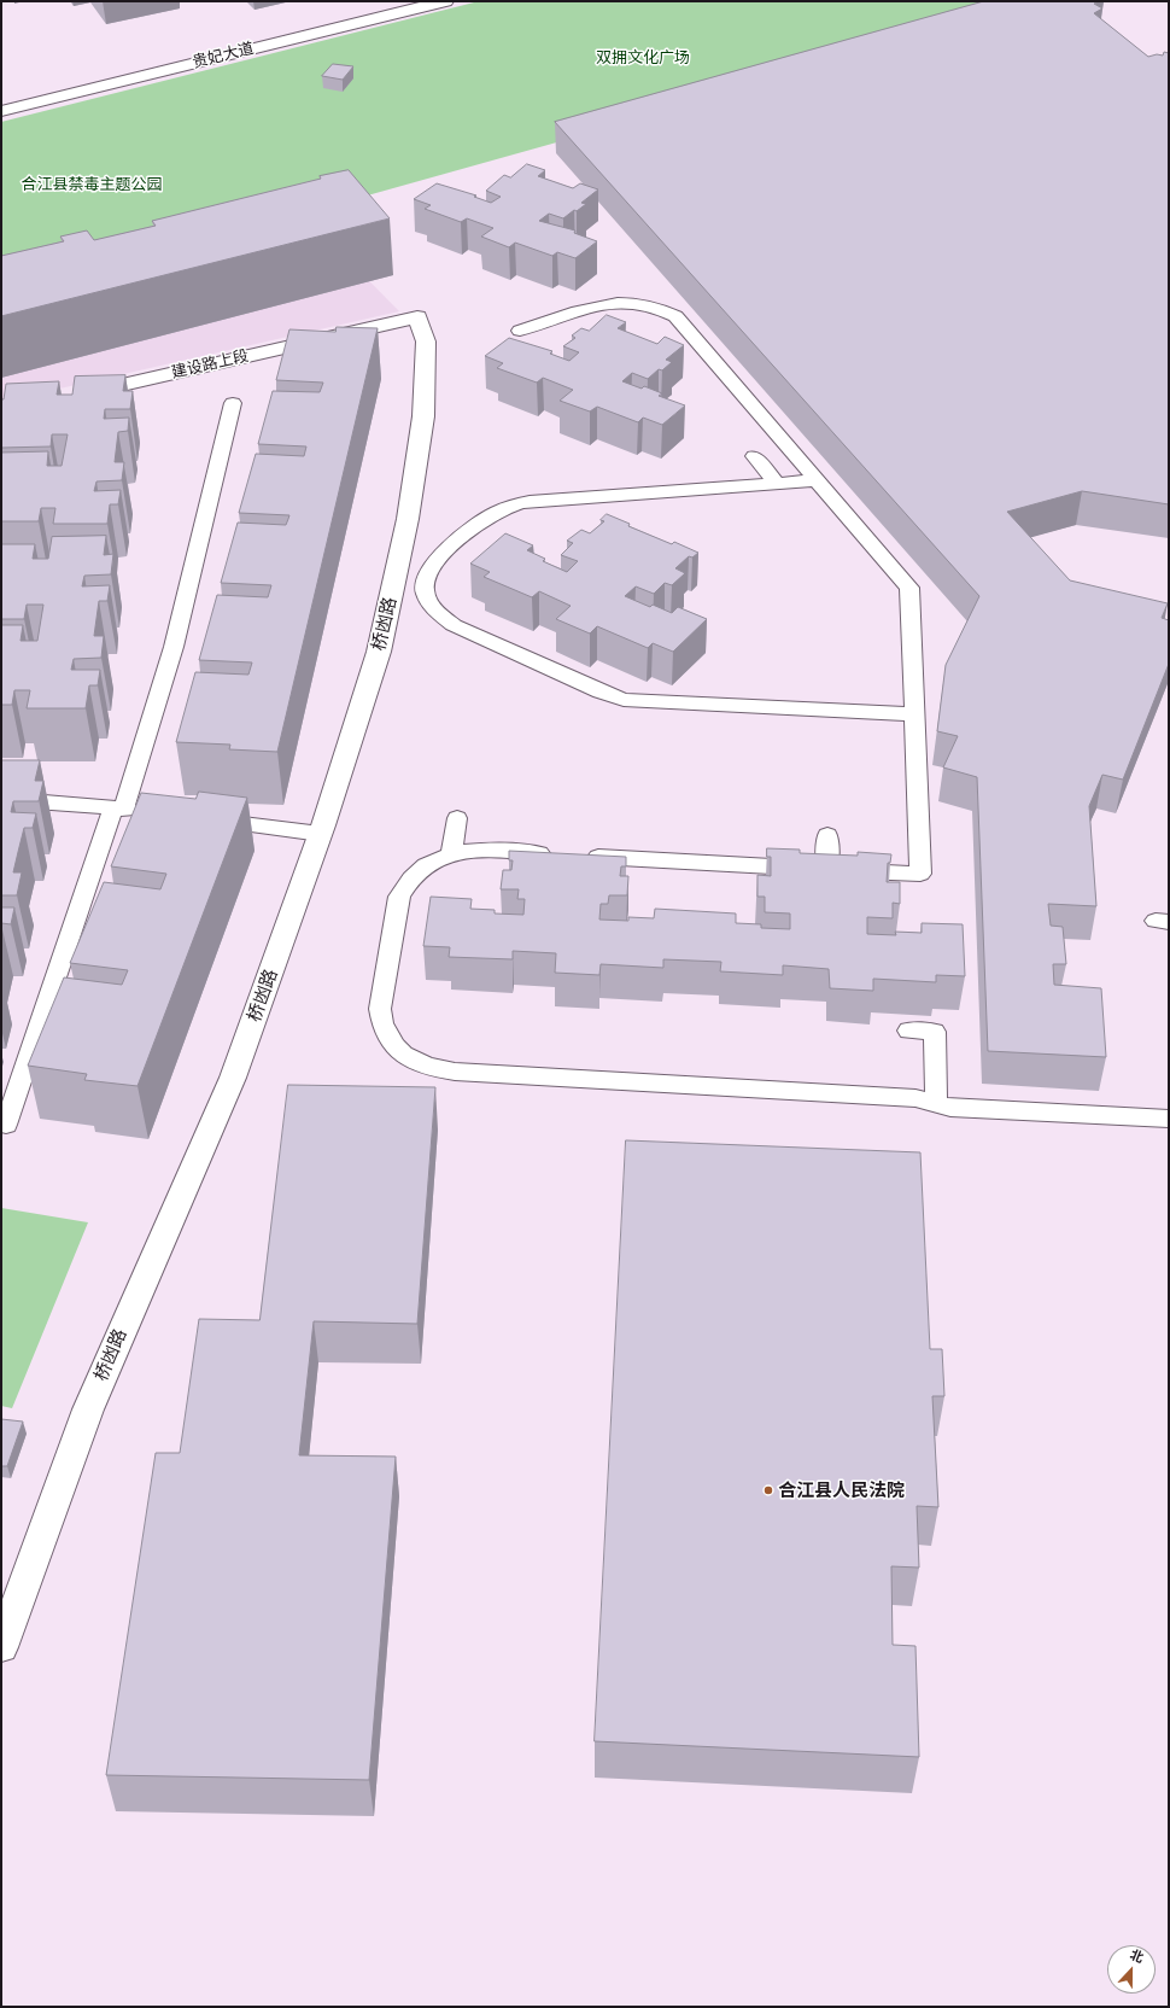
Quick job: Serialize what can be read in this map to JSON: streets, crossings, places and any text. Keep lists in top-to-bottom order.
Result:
{
  "streets": {
    "street": ["贵妃大道", "建设路上段", "桥凼路"]
  },
  "crossings": [
    ["建设路上段", "桥凼路"]
  ],
  "parks": ["双拥文化广场", "合江县禁毒主题公园"],
  "places": ["合江县人民法院"],
  "north": "top"
}
